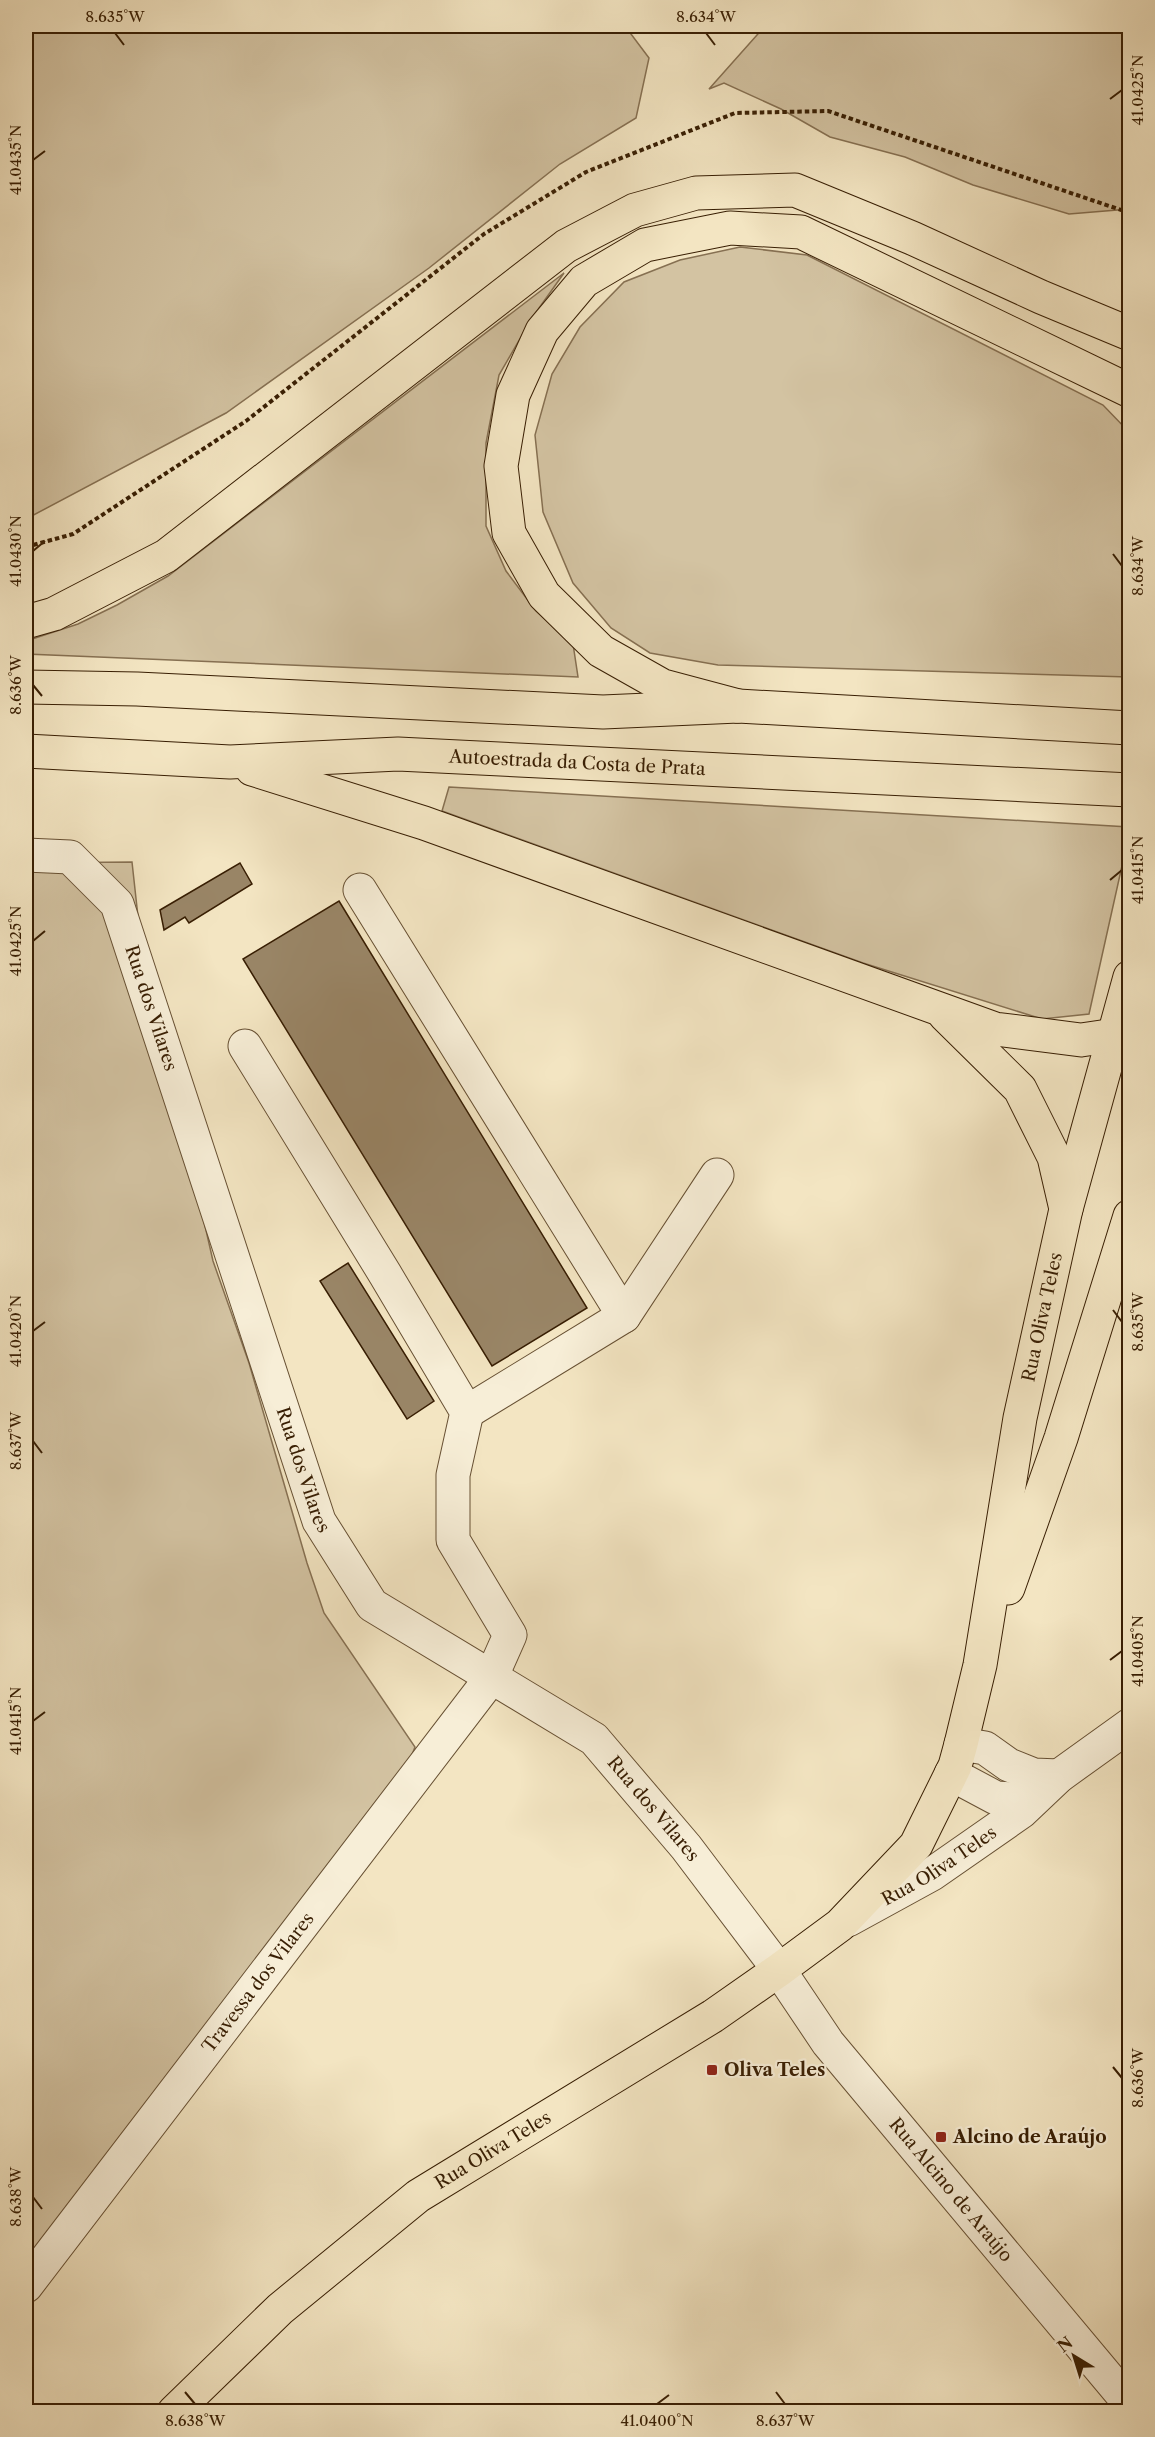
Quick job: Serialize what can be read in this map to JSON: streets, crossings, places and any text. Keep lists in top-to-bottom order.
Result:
{
  "streets": {
    "main road": ["Autoestrada da Costa de Prata", "Rua Oliva Teles"],
    "street": ["Rua dos Vilares", "Travessa dos Vilares", "Rua Alcino de Araújo"]
  },
  "crossings": [
    ["Rua dos Vilares", "Rua Oliva Teles"],
    ["Rua dos Vilares", "Travessa dos Vilares"],
    ["Rua dos Vilares", "Rua Alcino de Araújo"],
    ["Rua Oliva Teles", "Rua Alcino de Araújo"]
  ],
  "places": {
    "transit": ["Oliva Teles", "Alcino de Araújo"]
  },
  "north": "top left",
  "coordinates": [
    "8.635°W",
    "8.634°W",
    "41.0425°N",
    "41.0435°N",
    "41.0430°N",
    "8.636°W",
    "41.0415°N",
    "41.0420°N",
    "8.637°W",
    "41.0405°N",
    "8.638°W",
    "41.0400°N"
  ]
}
